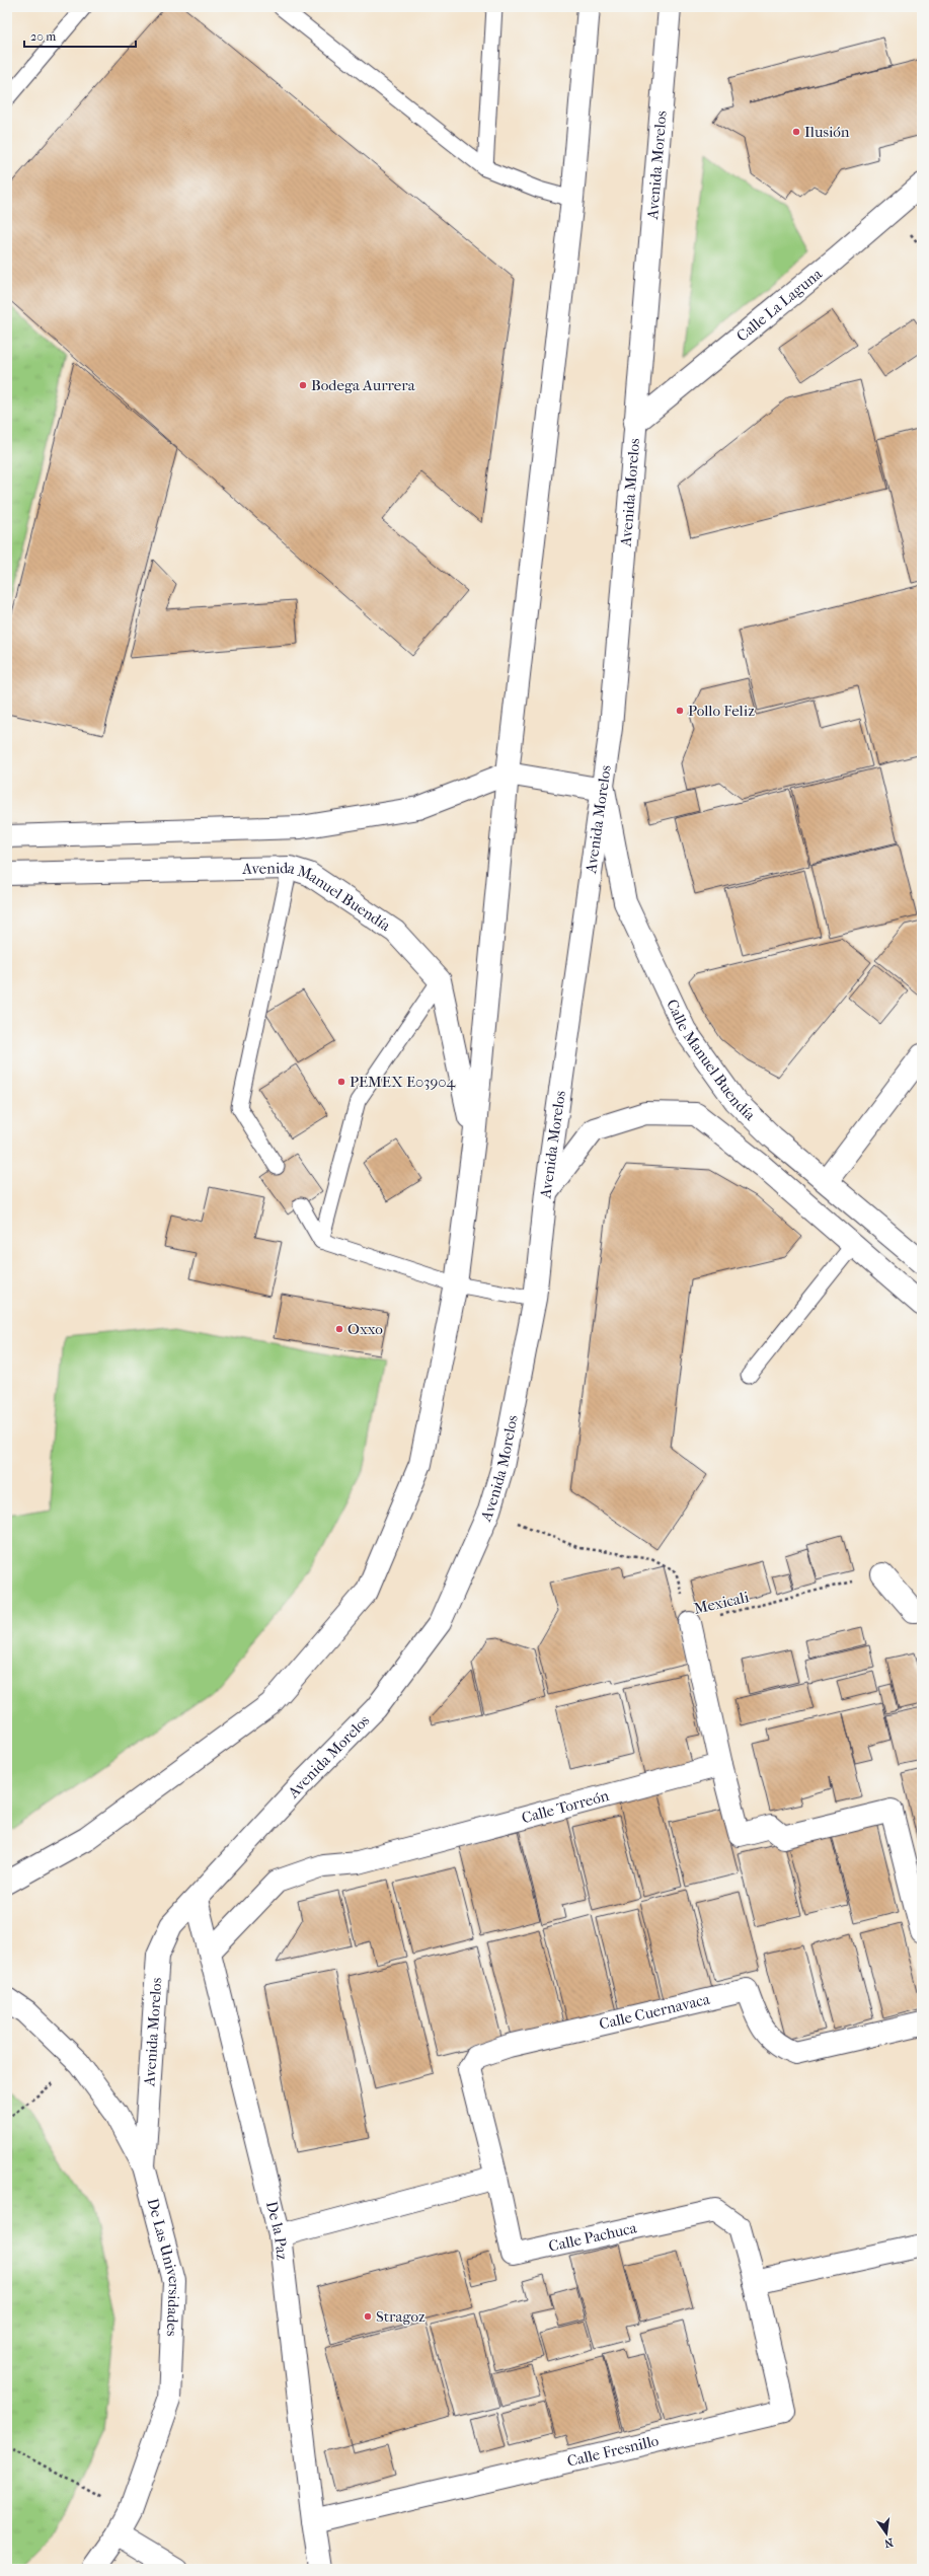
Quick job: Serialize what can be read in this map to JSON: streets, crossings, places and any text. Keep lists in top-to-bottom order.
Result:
{
  "streets": {
    "street": [
      "Avenida Morelos",
      "Calle La Laguna",
      "Avenida Manuel Buendía",
      "Calle Manuel Buendía",
      "Calle Torreón",
      "Calle Cuernavaca",
      "De la Paz",
      "Calle Pachuca",
      "De Las Universidades",
      "Calle Fresnillo"
    ],
    "path": ["Mexicali"]
  },
  "crossings": [
    ["Avenida Morelos", "Calle La Laguna"],
    ["Avenida Morelos", "Calle Manuel Buendía"],
    ["Avenida Morelos", "Mexicali"],
    ["Avenida Morelos", "De la Paz"],
    ["Avenida Morelos", "De Las Universidades"],
    ["Calle Torreón", "De la Paz"],
    ["Calle Cuernavaca", "Calle Pachuca"],
    ["De la Paz", "Calle Fresnillo"],
    ["Calle Pachuca", "Calle Fresnillo"]
  ],
  "places": [
    "Ilusión",
    "Bodega Aurrera",
    "Pollo Feliz",
    "PEMEX E03904",
    "Oxxo",
    "Stragoz"
  ],
  "scale_bar": "20 m",
  "north": "bottom"
}
